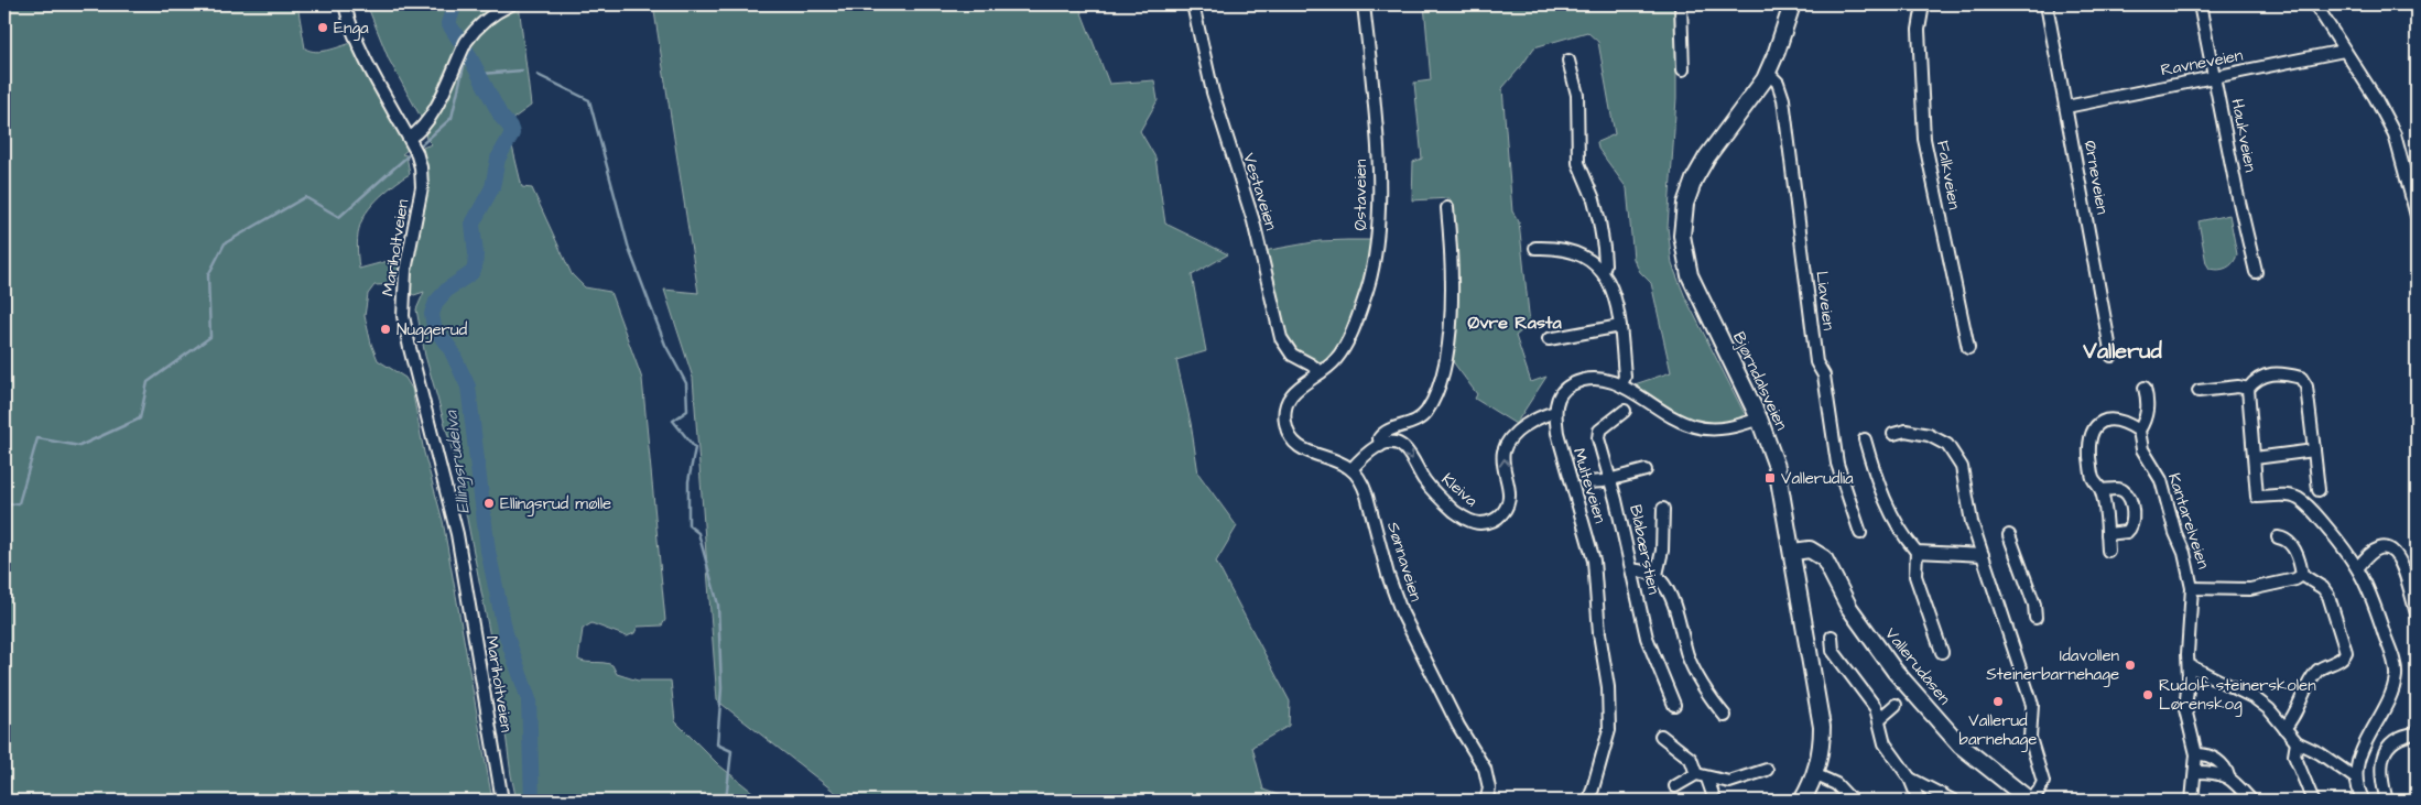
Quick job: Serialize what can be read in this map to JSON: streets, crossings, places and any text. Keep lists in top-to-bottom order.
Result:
{
  "streets": {
    "street": [
      "Ravneveien",
      "Haukveien",
      "Falkveien",
      "Ørneveien",
      "Vestaveien",
      "Østaveien",
      "Mariholtveien",
      "Liaveien",
      "Bjørndalsveien",
      "Multeveien",
      "Kleiva",
      "Kantarelveien",
      "Blåbærstien",
      "Sønnaveien",
      "Vallerudåsen"
    ]
  },
  "crossings": [
    ["Ravneveien", "Haukveien"],
    ["Ravneveien", "Ørneveien"],
    ["Vestaveien", "Østaveien"],
    ["Liaveien", "Bjørndalsveien"],
    ["Bjørndalsveien", "Vallerudåsen"],
    ["Multeveien", "Kleiva"]
  ],
  "districts": ["Øvre Rasta", "Vallerud"],
  "water": ["Ellingsrudelva"],
  "places": {
    "other": [
      "Enga",
      "Nuggerud",
      "Ellingsrud mølle",
      "Idavollen Steinerbarnehage",
      "Rudolf steinerskolen Lørenskog",
      "Vallerud barnehage"
    ],
    "transit": ["Vallerudlia"]
  }
}
